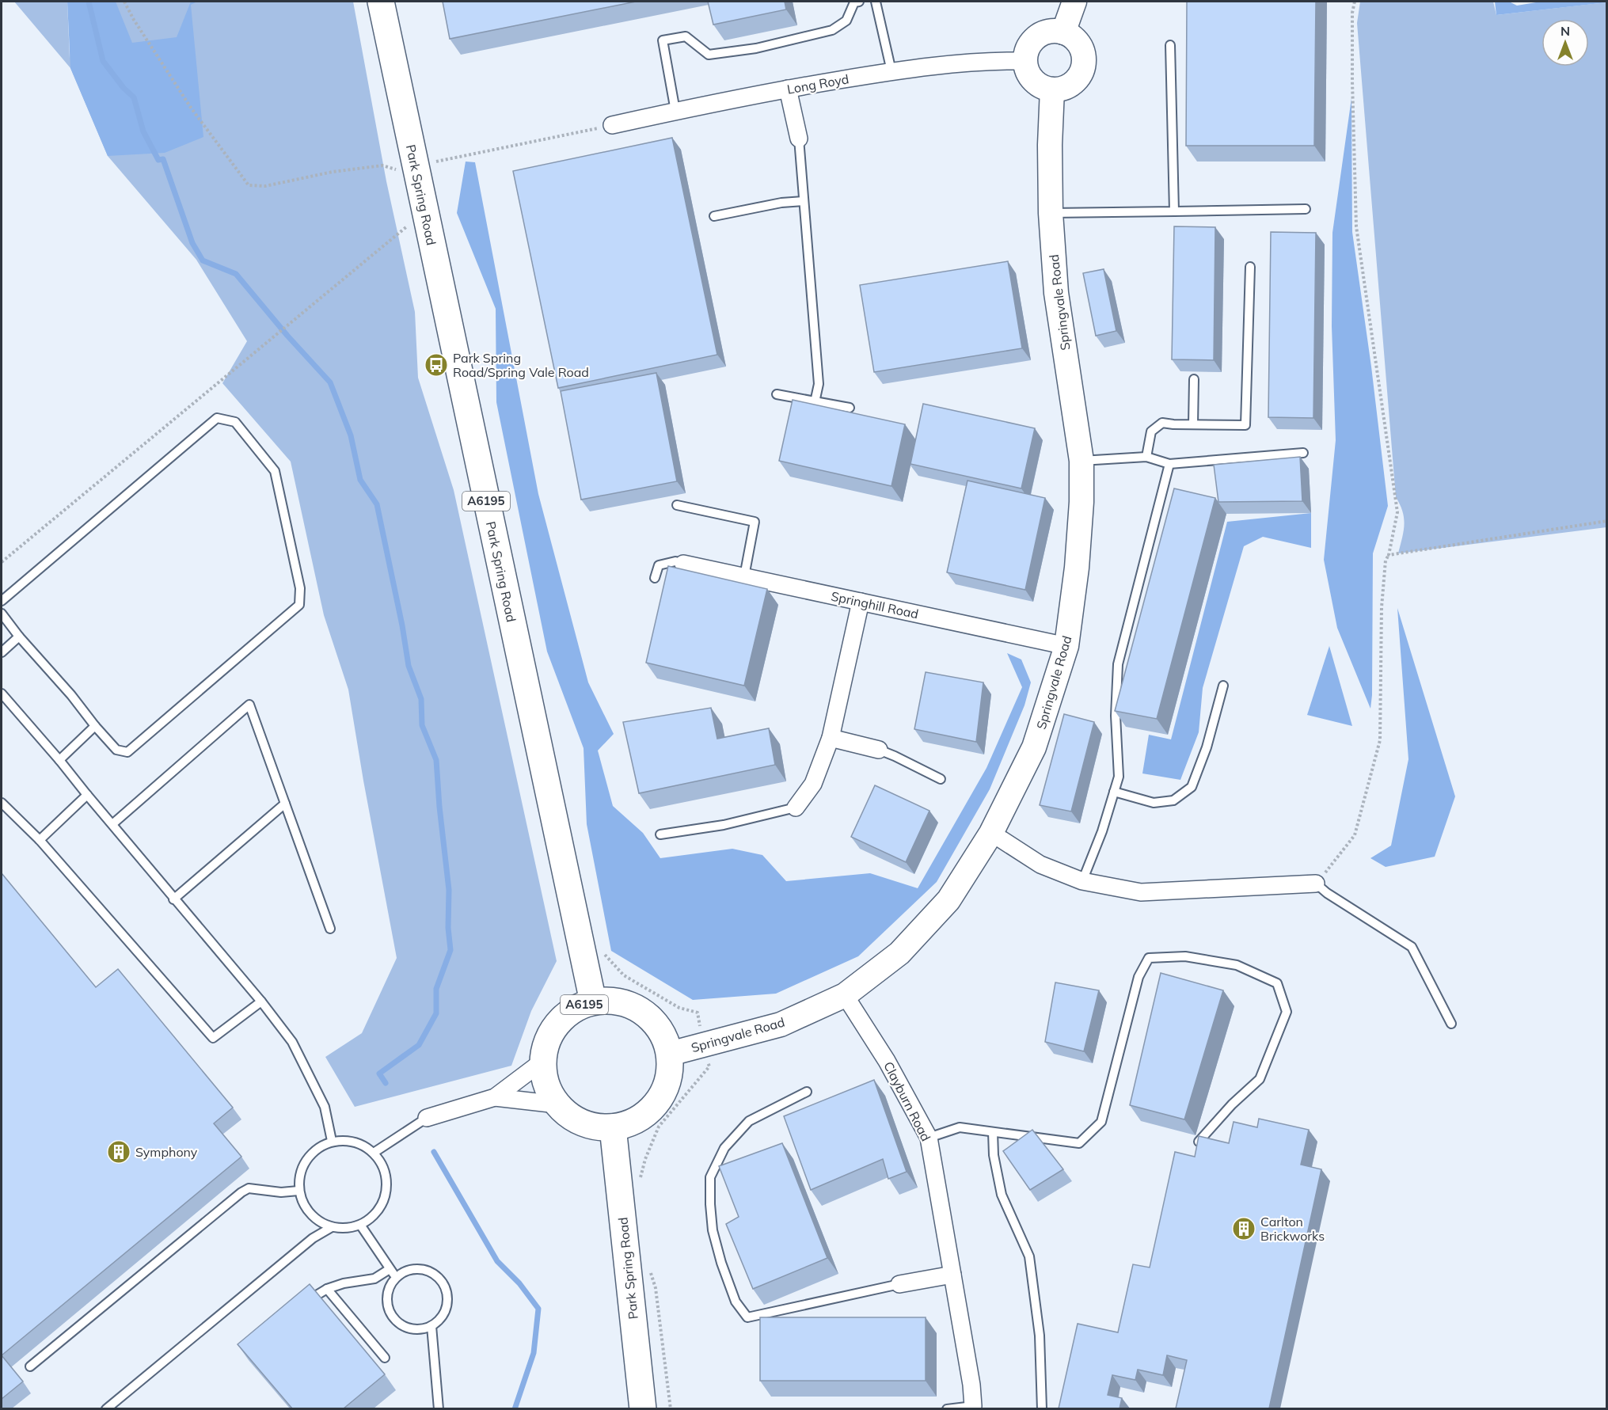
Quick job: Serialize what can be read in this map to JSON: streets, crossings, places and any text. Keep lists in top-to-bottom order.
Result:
{
  "streets": {
    "main road": ["Park Spring Road", "A6195"],
    "street": [
      "Long Royd",
      "Springvale Road",
      "Springhill Road",
      "Clayburn Road"
    ]
  },
  "crossings": [
    ["Long Royd", "Springvale Road"],
    ["Park Spring Road", "Springvale Road"],
    ["Park Spring Road", "A6195"],
    ["Springvale Road", "A6195"],
    ["Springvale Road", "Springhill Road"],
    ["Springvale Road", "Clayburn Road"]
  ],
  "places": {
    "bus stop": ["Park Spring Road/Spring Vale Road"],
    "building": ["Symphony", "Carlton Brickworks"]
  },
  "north": "top"
}
